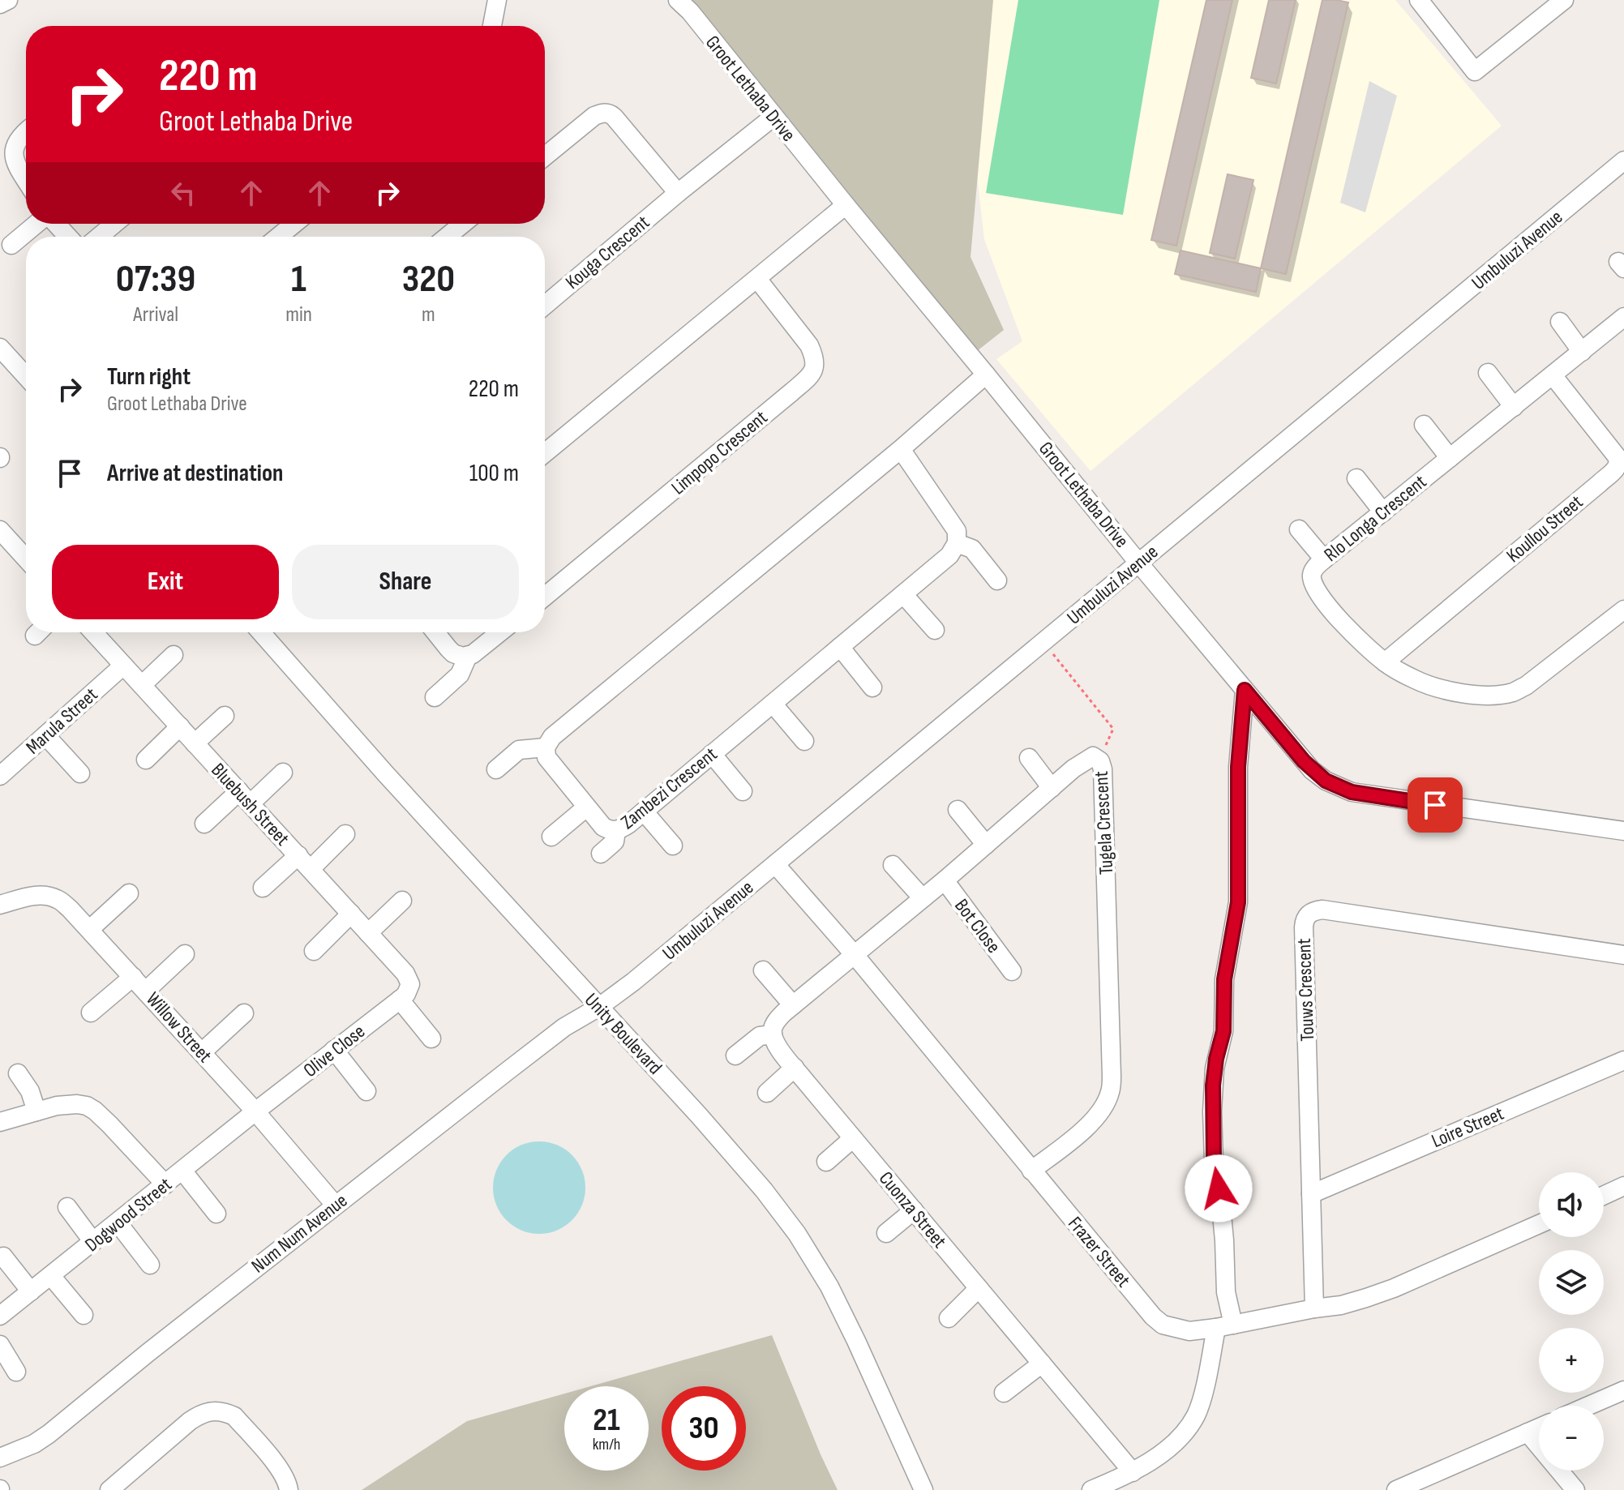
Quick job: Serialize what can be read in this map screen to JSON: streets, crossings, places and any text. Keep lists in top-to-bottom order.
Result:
{
  "streets": {
    "street": [
      "Groot Lethaba Drive",
      "Umbuluzi Avenue",
      "Kouga Crescent",
      "Limpopo Crescent",
      "Rlo Longa Crescent",
      "Koullou Street",
      "Marula Street",
      "Zambezi Crescent",
      "Bluebush Street",
      "Tugela Crescent",
      "Bot Close",
      "Touws Crescent",
      "Willow Street",
      "Unity Boulevard",
      "Olive Close",
      "Loire Street",
      "Cuonza Street",
      "Dogwood Street",
      "Num Num Avenue",
      "Frazer Street"
    ]
  },
  "crossings": [
    ["Groot Lethaba Drive", "Umbuluzi Avenue"],
    ["Groot Lethaba Drive", "Kouga Crescent"],
    ["Umbuluzi Avenue", "Unity Boulevard"],
    ["Umbuluzi Avenue", "Num Num Avenue"],
    ["Umbuluzi Avenue", "Frazer Street"],
    ["Rlo Longa Crescent", "Koullou Street"],
    ["Marula Street", "Bluebush Street"],
    ["Bluebush Street", "Olive Close"],
    ["Tugela Crescent", "Bot Close"],
    ["Tugela Crescent", "Frazer Street"],
    ["Touws Crescent", "Loire Street"],
    ["Touws Crescent", "Frazer Street"],
    ["Willow Street", "Olive Close"],
    ["Willow Street", "Dogwood Street"],
    ["Willow Street", "Num Num Avenue"],
    ["Unity Boulevard", "Num Num Avenue"],
    ["Olive Close", "Dogwood Street"]
  ],
  "page": {
    "turn": ["220 m", "Groot Lethaba Drive"],
    "eta": [
      "07:39",
      "Arrival",
      "1",
      "min",
      "320",
      "m"
    ],
    "list": [
      {
        "name": "Turn right",
        "note": "Groot Lethaba Drive",
        "value": "220 m"
      },
      {
        "name": "Arrive at destination",
        "value": "100 m"
      }
    ],
    "buttons": ["Exit", "Share"],
    "map_buttons": ["+", "−"],
    "speed": "21 km/h",
    "limit": "30"
  }
}
